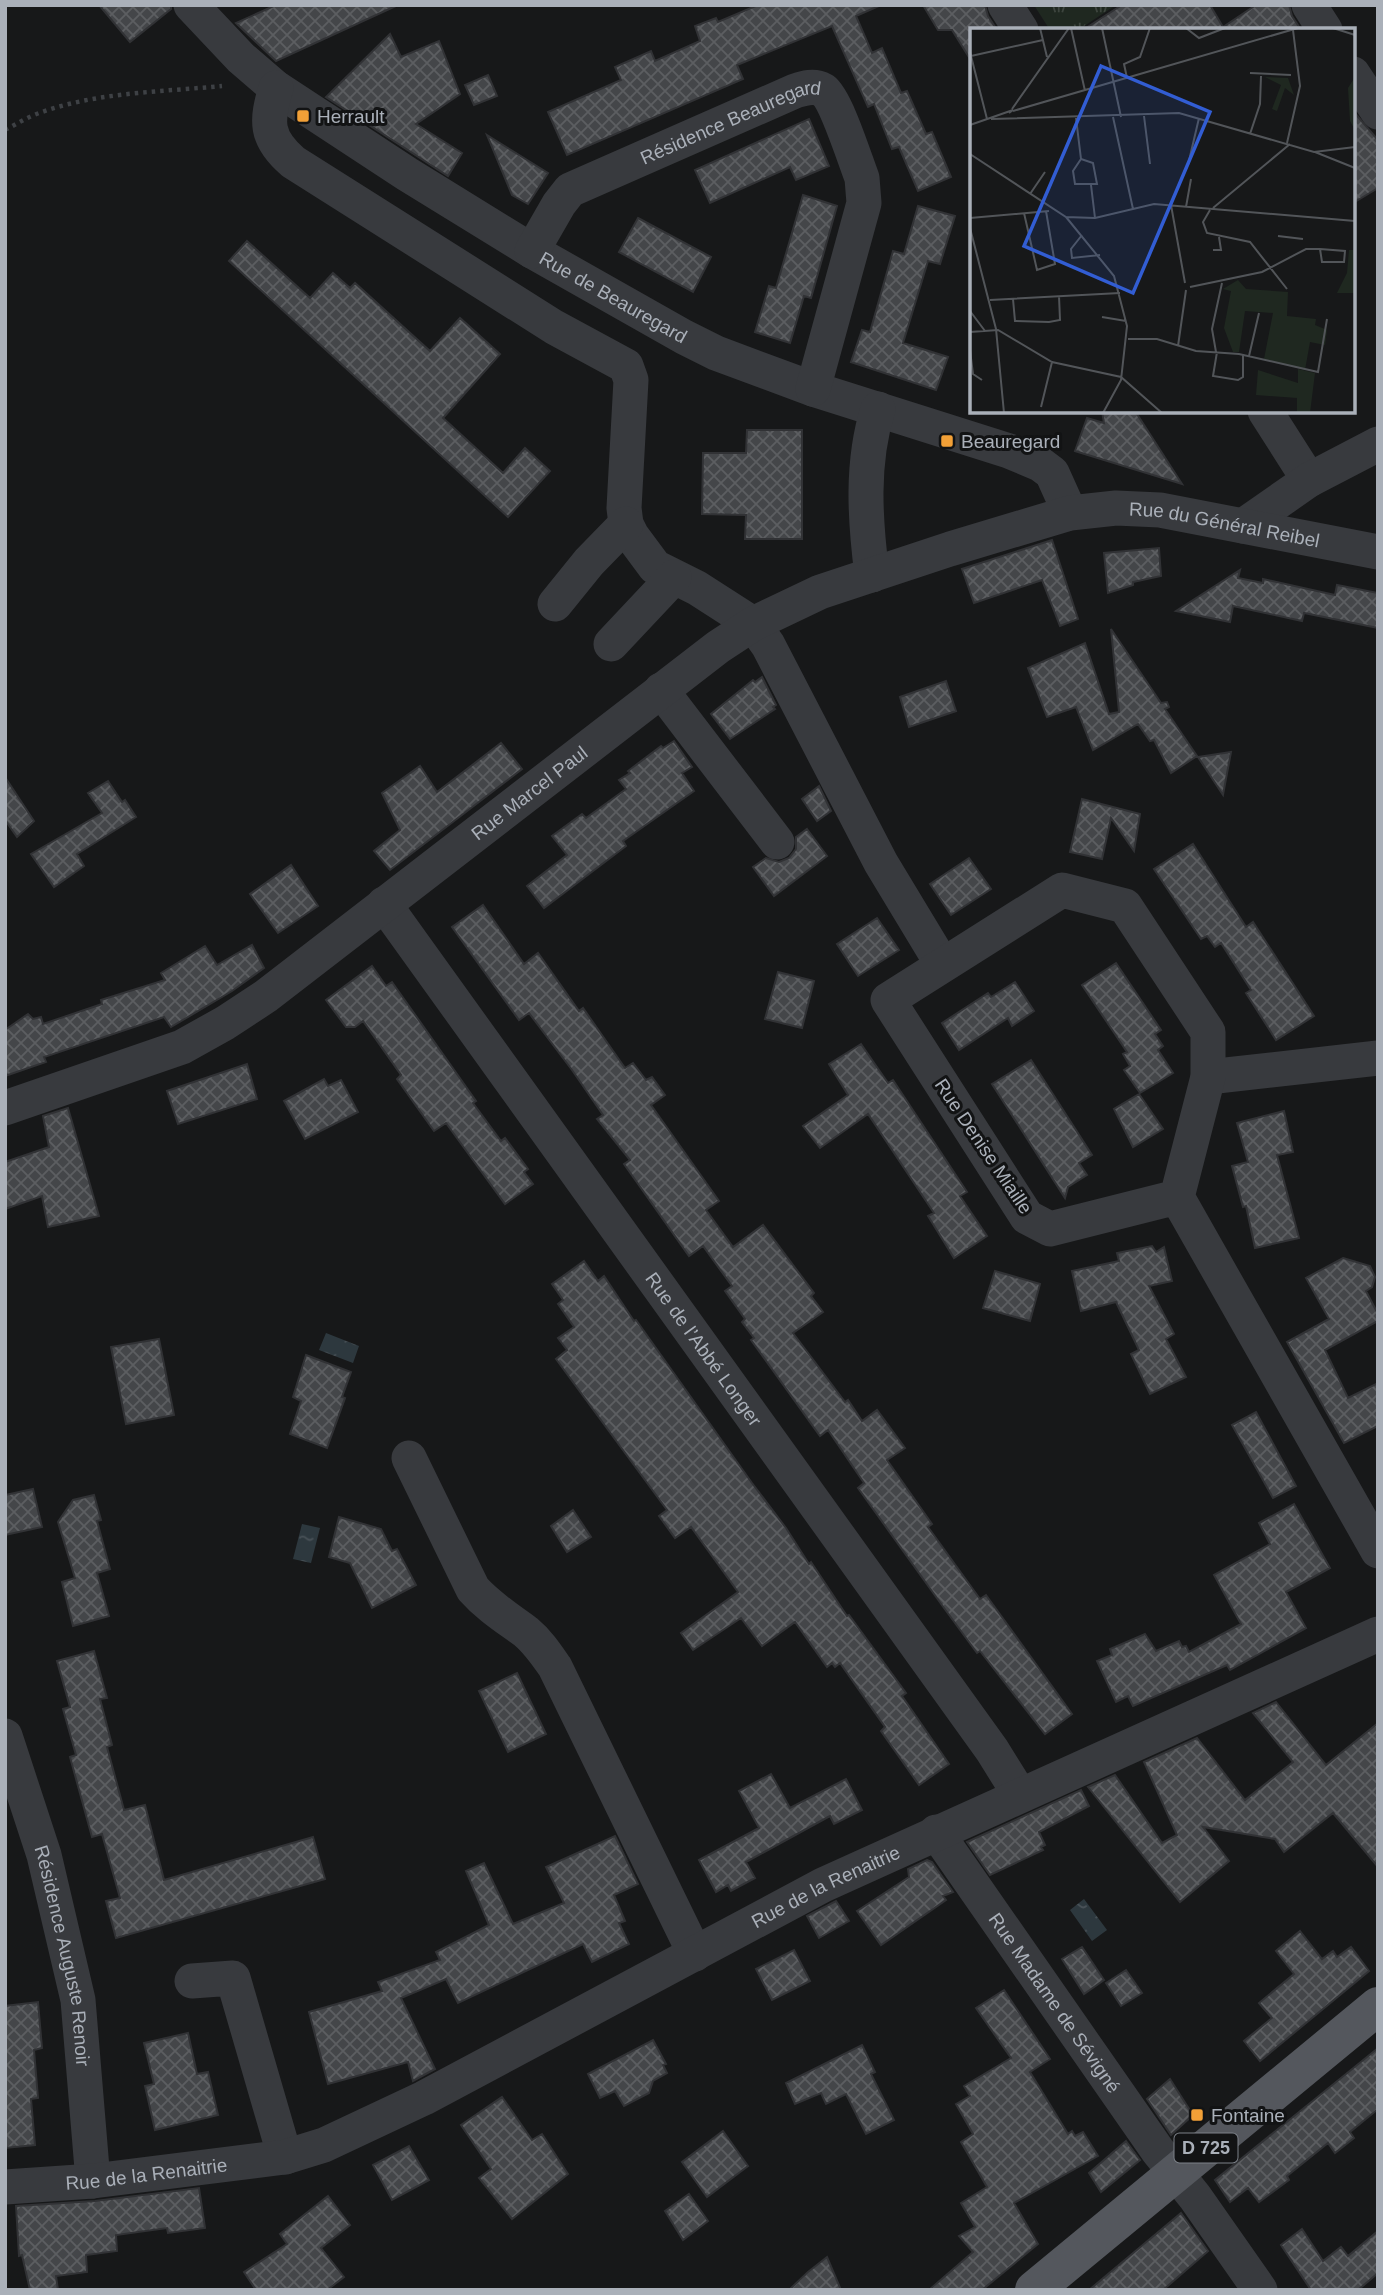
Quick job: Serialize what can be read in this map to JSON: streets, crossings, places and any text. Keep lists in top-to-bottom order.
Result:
{
  "streets": {
    "main road": ["D 725"],
    "street": [
      "Résidence Beauregard",
      "Rue de Beauregard",
      "Rue du Général Reibel",
      "Rue Marcel Paul",
      "Rue Denise Miaille",
      "Rue de l’Abbé Longer",
      "Rue de la Renaitrie",
      "Résidence Auguste Renoir",
      "Rue Madame de Sévigné"
    ]
  },
  "crossings": [
    ["Résidence Beauregard", "Rue de Beauregard"],
    ["Rue de Beauregard", "Rue du Général Reibel"],
    ["Rue de Beauregard", "Rue Marcel Paul"],
    ["Rue du Général Reibel", "Rue Marcel Paul"],
    ["Rue Marcel Paul", "Rue de l’Abbé Longer"],
    ["Rue de l’Abbé Longer", "Rue de la Renaitrie"],
    ["Rue de la Renaitrie", "Résidence Auguste Renoir"],
    ["Rue de la Renaitrie", "Rue Madame de Sévigné"],
    ["Rue Madame de Sévigné", "D 725"]
  ],
  "places": {
    "transit": ["Herrault", "Beauregard", "Fontaine"]
  }
}
